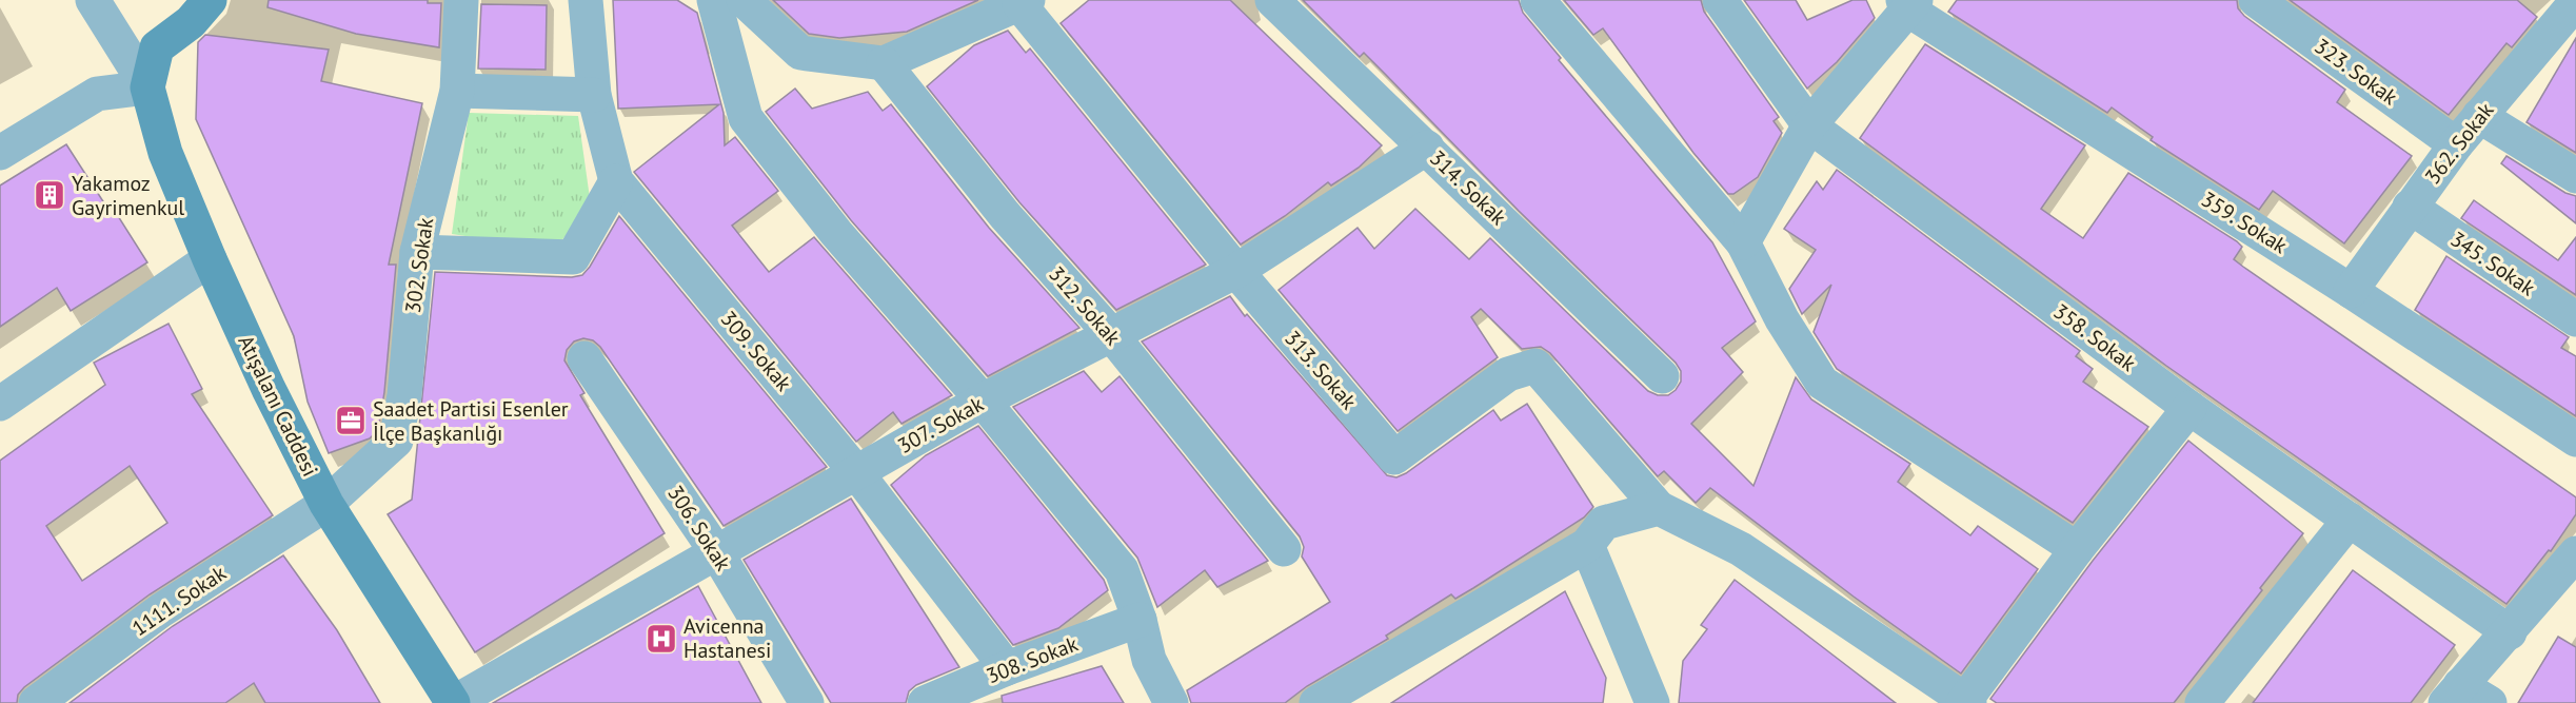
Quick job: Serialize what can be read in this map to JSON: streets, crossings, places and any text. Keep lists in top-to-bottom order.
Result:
{
  "streets": {
    "main road": ["Atışalanı Caddesi"],
    "street": [
      "323. Sokak",
      "362. Sokak",
      "314. Sokak",
      "359. Sokak",
      "345. Sokak",
      "302. Sokak",
      "312. Sokak",
      "358. Sokak",
      "309. Sokak",
      "313. Sokak",
      "307. Sokak",
      "306. Sokak",
      "1111. Sokak",
      "308. Sokak"
    ]
  },
  "crossings": [
    ["323. Sokak", "362. Sokak"],
    ["362. Sokak", "359. Sokak"],
    ["362. Sokak", "345. Sokak"],
    ["314. Sokak", "307. Sokak"],
    ["302. Sokak", "Atışalanı Caddesi"],
    ["302. Sokak", "1111. Sokak"],
    ["312. Sokak", "307. Sokak"],
    ["309. Sokak", "307. Sokak"],
    ["309. Sokak", "308. Sokak"],
    ["313. Sokak", "307. Sokak"],
    ["Atışalanı Caddesi", "307. Sokak"],
    ["Atışalanı Caddesi", "1111. Sokak"],
    ["307. Sokak", "306. Sokak"]
  ],
  "places": {
    "building": ["Yakamoz Gayrimenkul"],
    "office": ["Saadet Partisi Esenler İlçe Başkanlığı"],
    "hospital": ["Avicenna Hastanesi"]
  }
}
